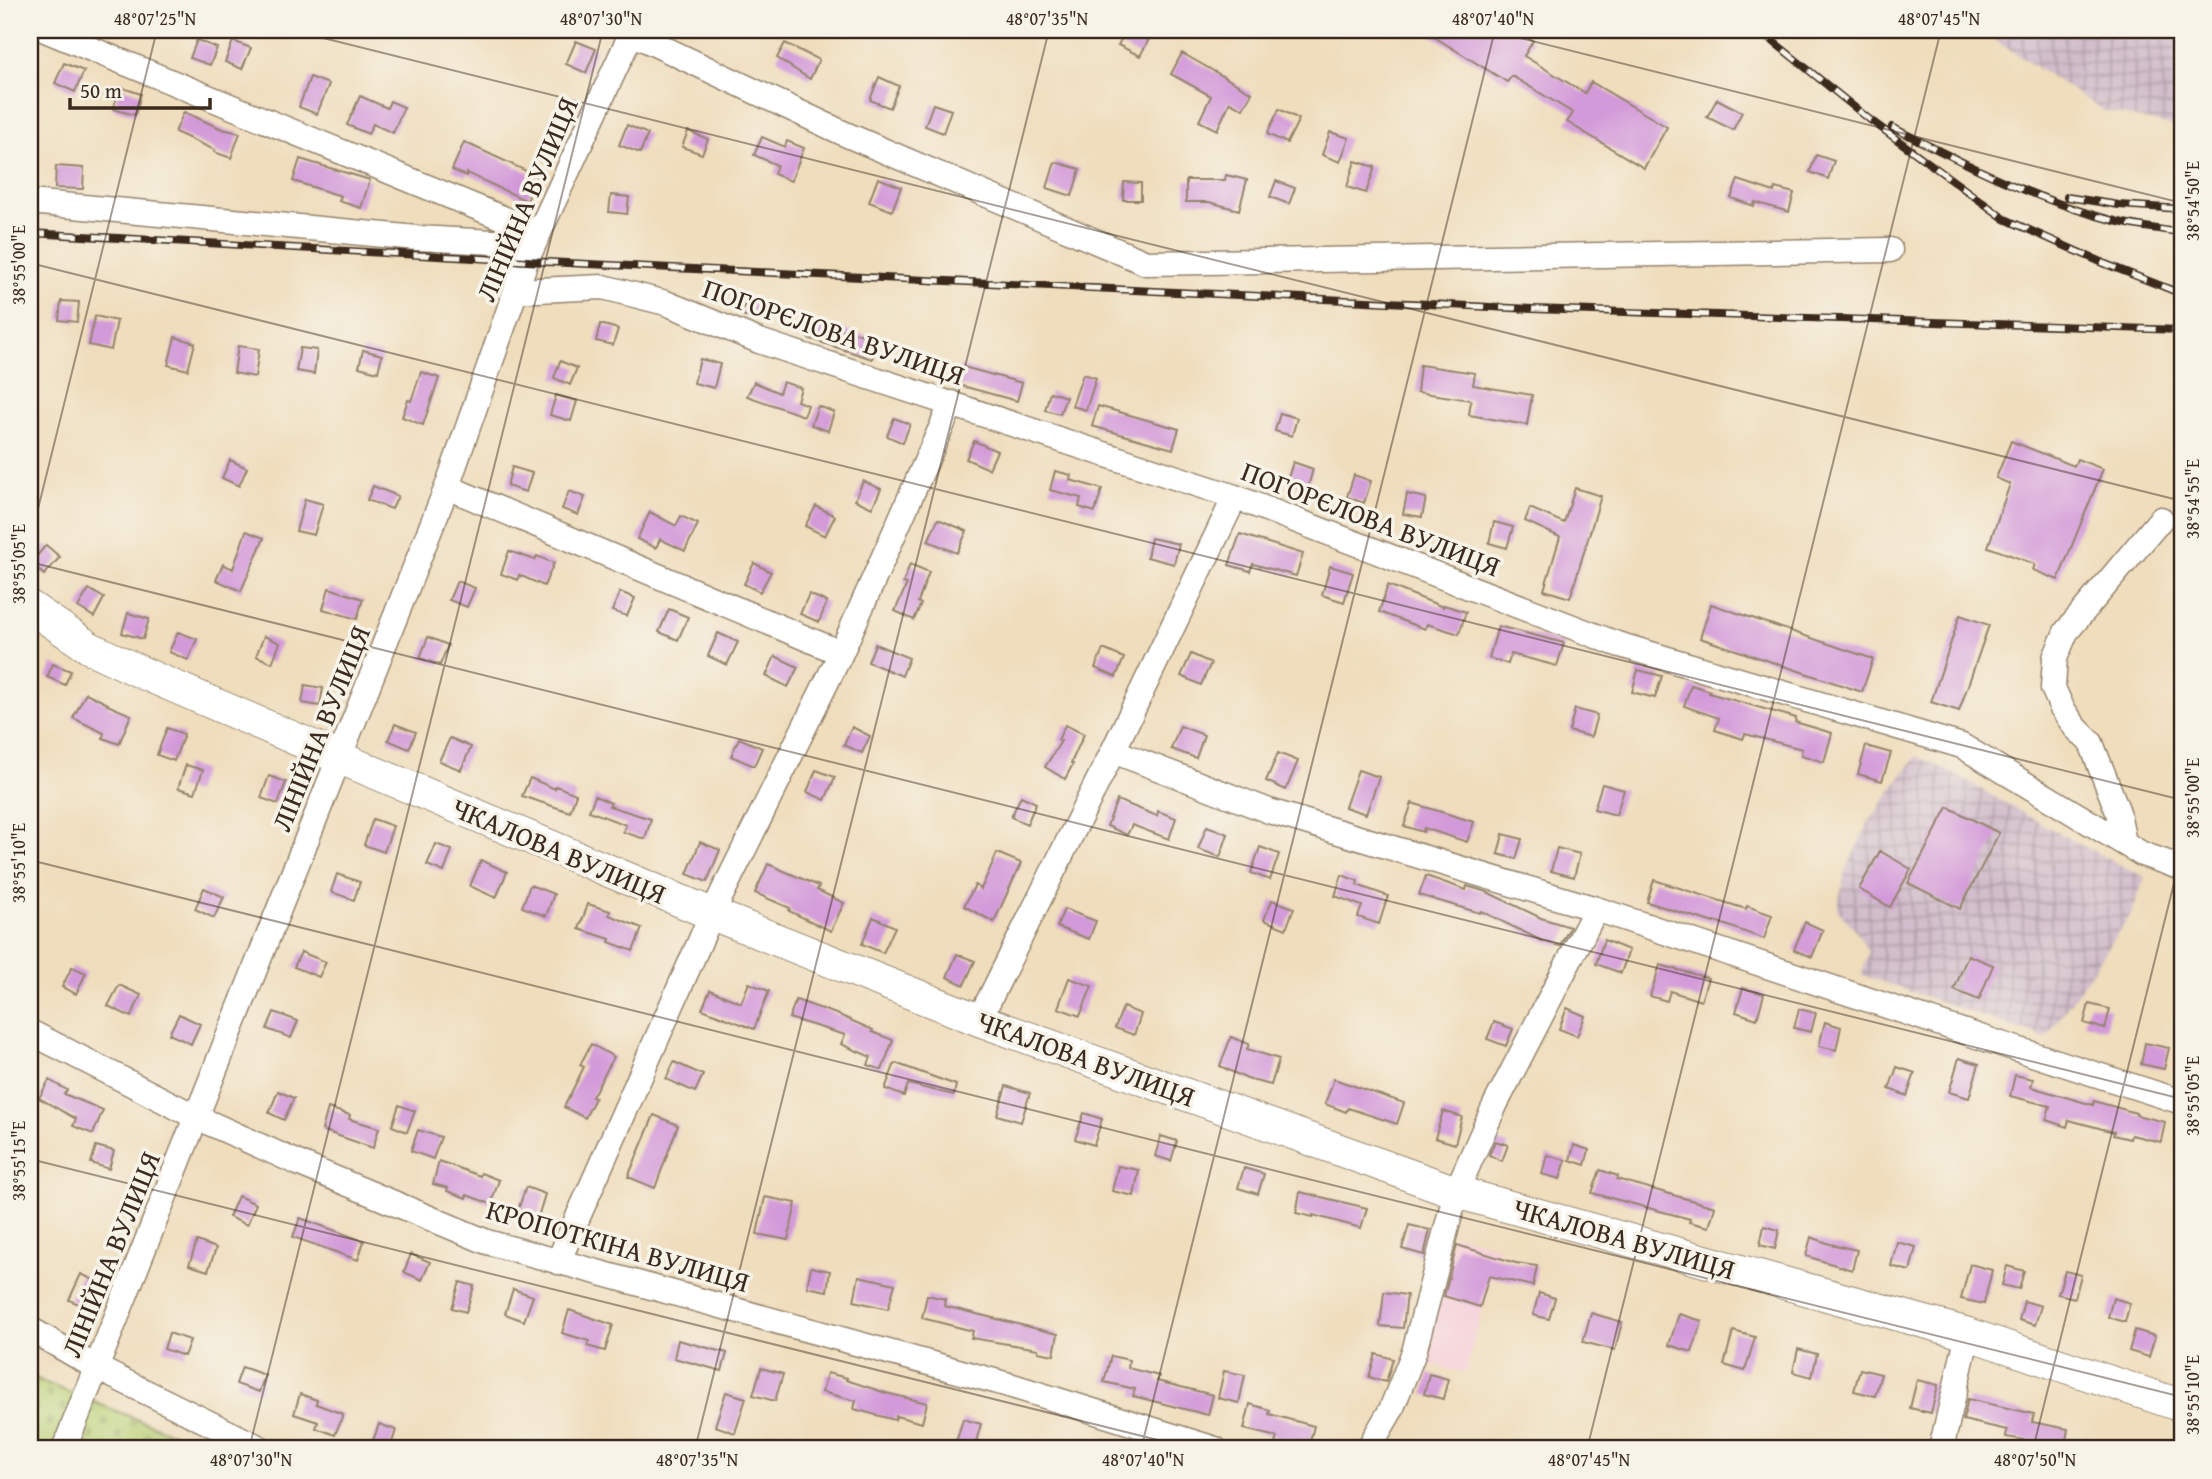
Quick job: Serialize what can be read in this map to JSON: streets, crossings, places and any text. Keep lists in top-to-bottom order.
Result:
{
  "streets": {
    "main road": ["ЧКАЛОВА ВУЛИЦЯ"],
    "street": ["ЛІНІЙНА ВУЛИЦЯ", "ПОГОРЄЛОВА ВУЛИЦЯ", "КРОПОТКІНА ВУЛИЦЯ"]
  },
  "crossings": [
    ["ЛІНІЙНА ВУЛИЦЯ", "ПОГОРЄЛОВА ВУЛИЦЯ"],
    ["ЛІНІЙНА ВУЛИЦЯ", "ЧКАЛОВА ВУЛИЦЯ"],
    ["ЛІНІЙНА ВУЛИЦЯ", "КРОПОТКІНА ВУЛИЦЯ"]
  ],
  "scale_bar": "50 m",
  "coordinates": [
    "48°07'25\"N",
    "48°07'30\"N",
    "48°07'35\"N",
    "48°07'40\"N",
    "48°07'45\"N",
    "38°54'50\"E",
    "38°55'00\"E",
    "38°54'55\"E",
    "38°55'05\"E",
    "38°55'10\"E",
    "38°55'15\"E",
    "48°07'50\"N"
  ]
}
